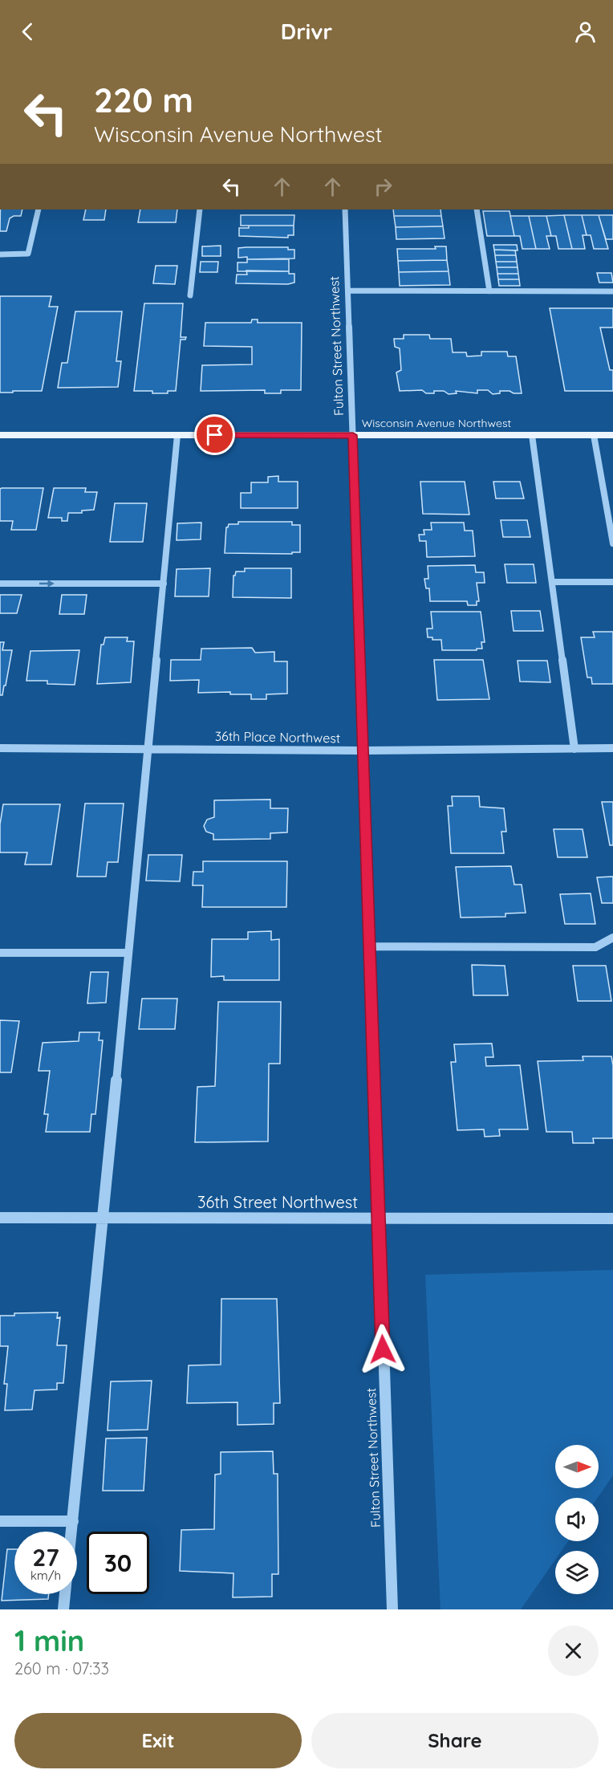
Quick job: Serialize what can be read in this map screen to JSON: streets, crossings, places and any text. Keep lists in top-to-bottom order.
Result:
{
  "streets": {
    "main road": ["Wisconsin Avenue Northwest"],
    "street": ["Fulton Street Northwest", "36th Place Northwest", "36th Street Northwest"]
  },
  "crossings": [
    ["Fulton Street Northwest", "Wisconsin Avenue Northwest"],
    ["Fulton Street Northwest", "36th Place Northwest"],
    ["Fulton Street Northwest", "36th Street Northwest"]
  ],
  "north": "right",
  "page": {
    "header": "Drivr",
    "turn": ["220 m", "Wisconsin Avenue Northwest"],
    "speed": "27 km/h",
    "limit": "30",
    "heading": ["1 min", "260 m · 07:33"],
    "buttons": ["Exit", "Share"]
  }
}
